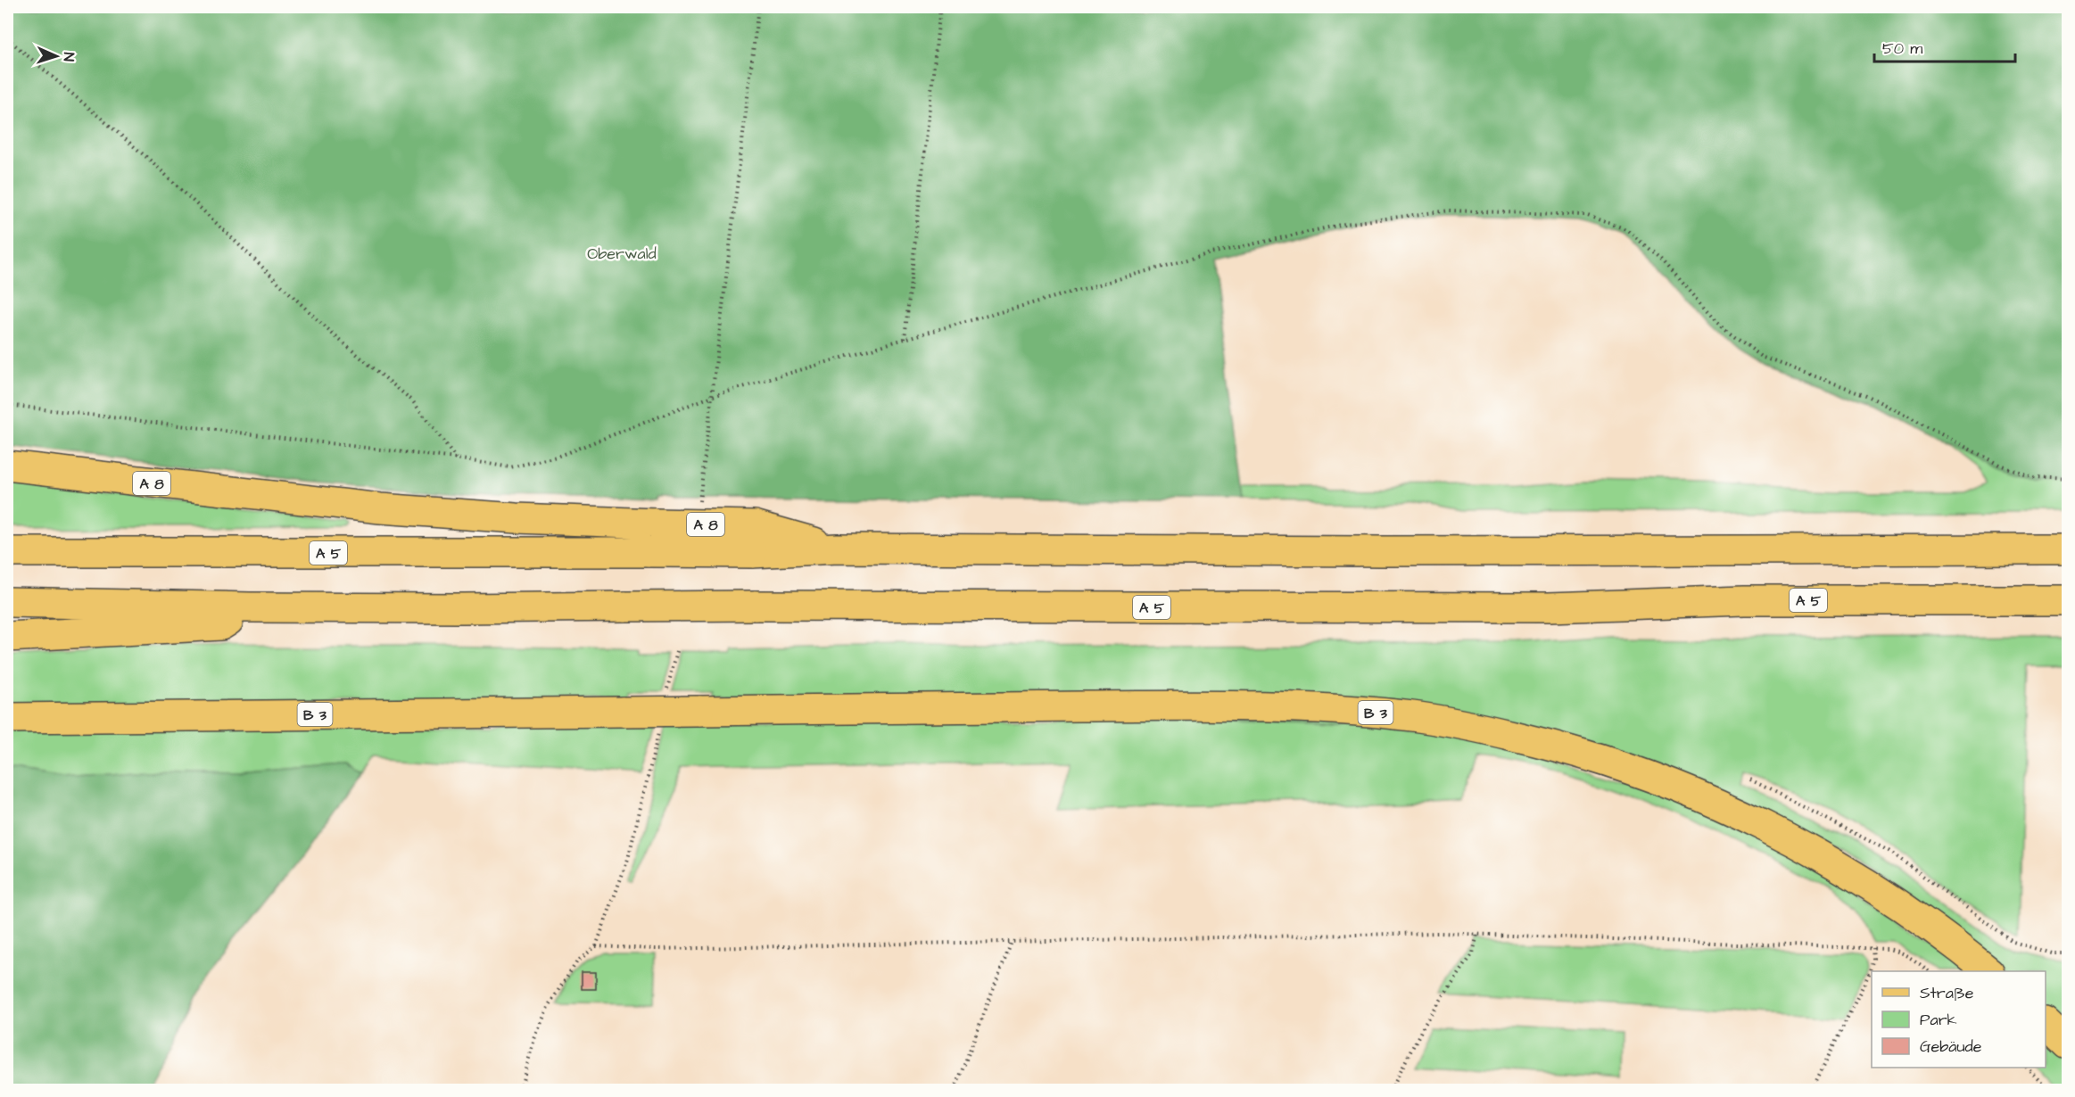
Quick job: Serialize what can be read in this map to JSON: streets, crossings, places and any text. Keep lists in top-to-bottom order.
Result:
{
  "streets": {
    "main road": ["A 8", "A 5", "B 3"]
  },
  "crossings": [
    ["A 8", "A 5"]
  ],
  "parks": ["Oberwald"],
  "legend": ["Straße", "Park", "Gebäude"],
  "scale_bar": "50 m",
  "north": "right"
}
